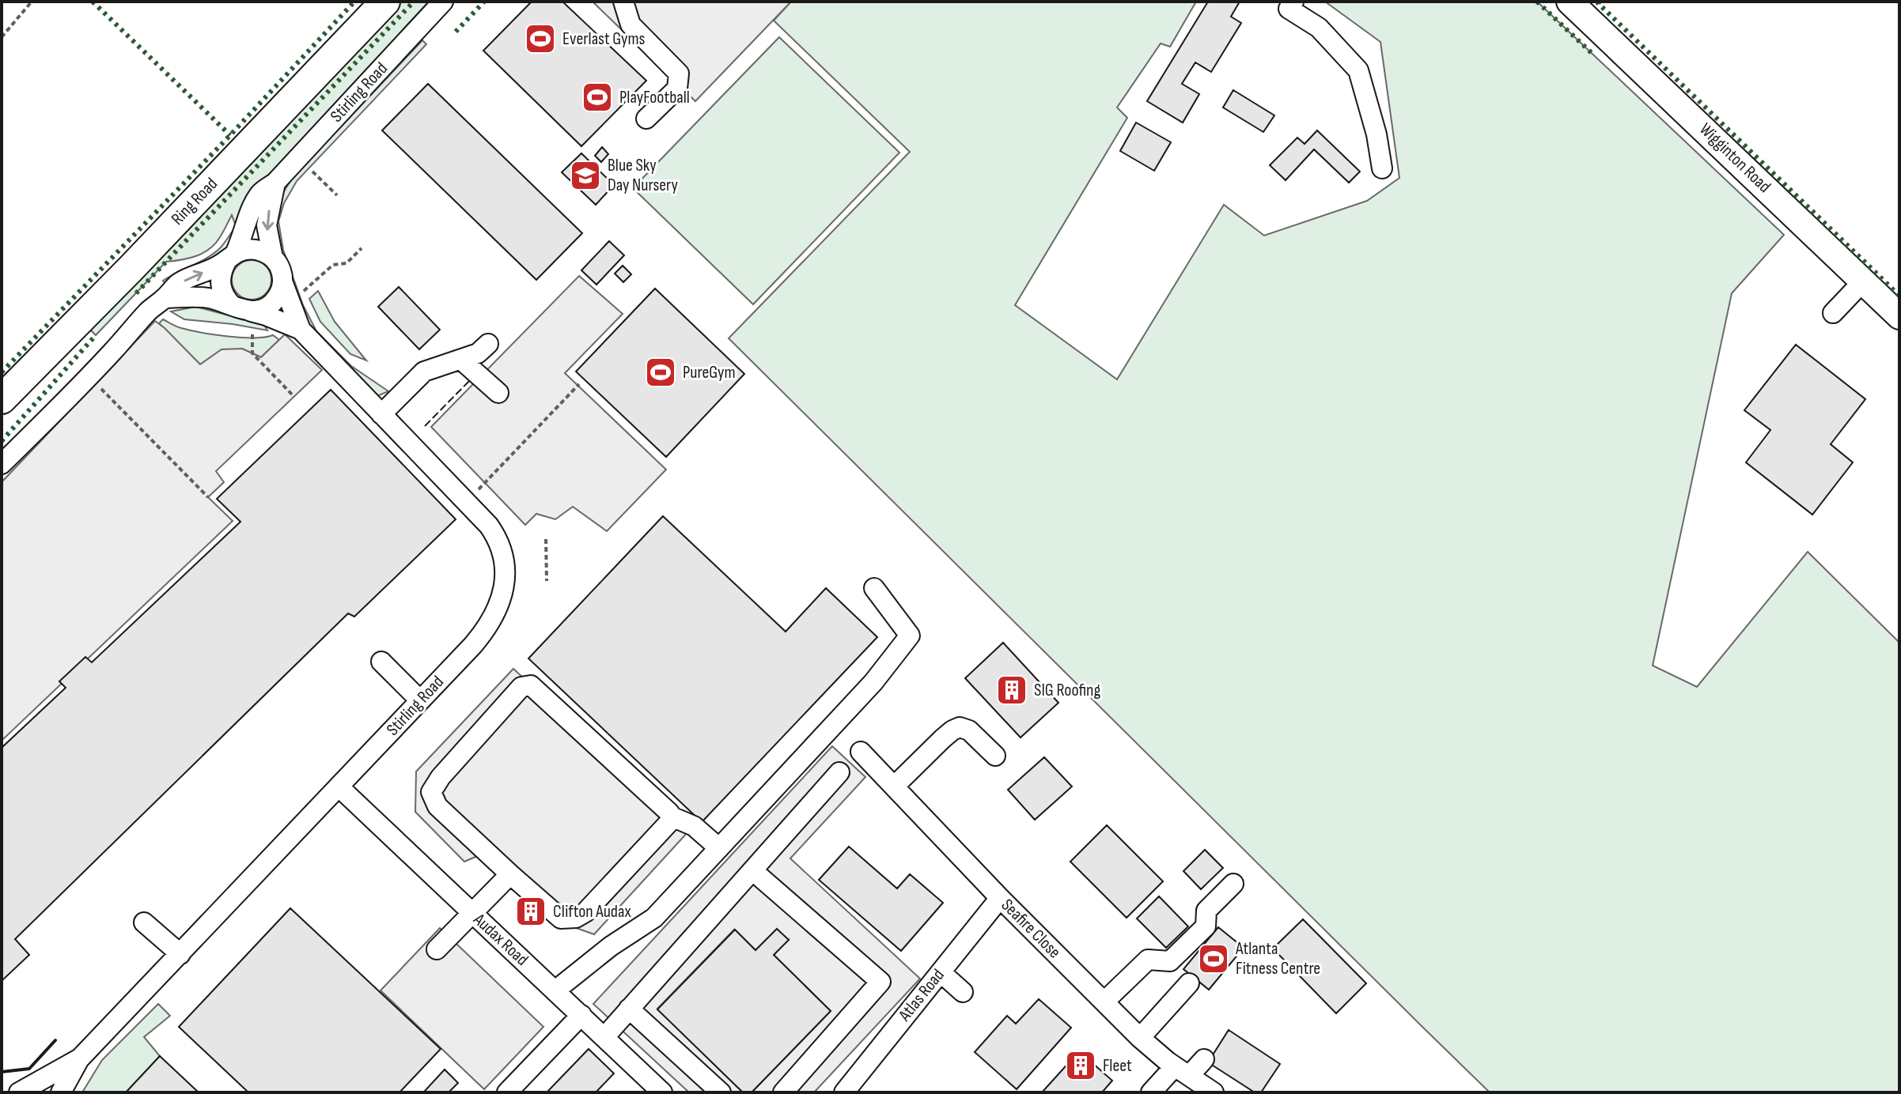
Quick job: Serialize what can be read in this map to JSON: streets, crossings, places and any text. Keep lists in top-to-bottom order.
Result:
{
  "streets": {
    "highway": ["Ring Road"],
    "main road": ["Wigginton Road"],
    "street": [
      "Stirling Road",
      "Seafire Close",
      "Audax Road",
      "Atlas Road"
    ]
  },
  "crossings": [
    ["Stirling Road", "Audax Road"],
    ["Seafire Close", "Atlas Road"]
  ],
  "places": {
    "sports": [
      "Everlast Gyms",
      "PlayFootball",
      "PureGym",
      "Atlanta Fitness Centre"
    ],
    "school or university": ["Blue Sky Day Nursery"],
    "building": ["SIG Roofing", "Clifton Audax", "Fleet"]
  }
}
